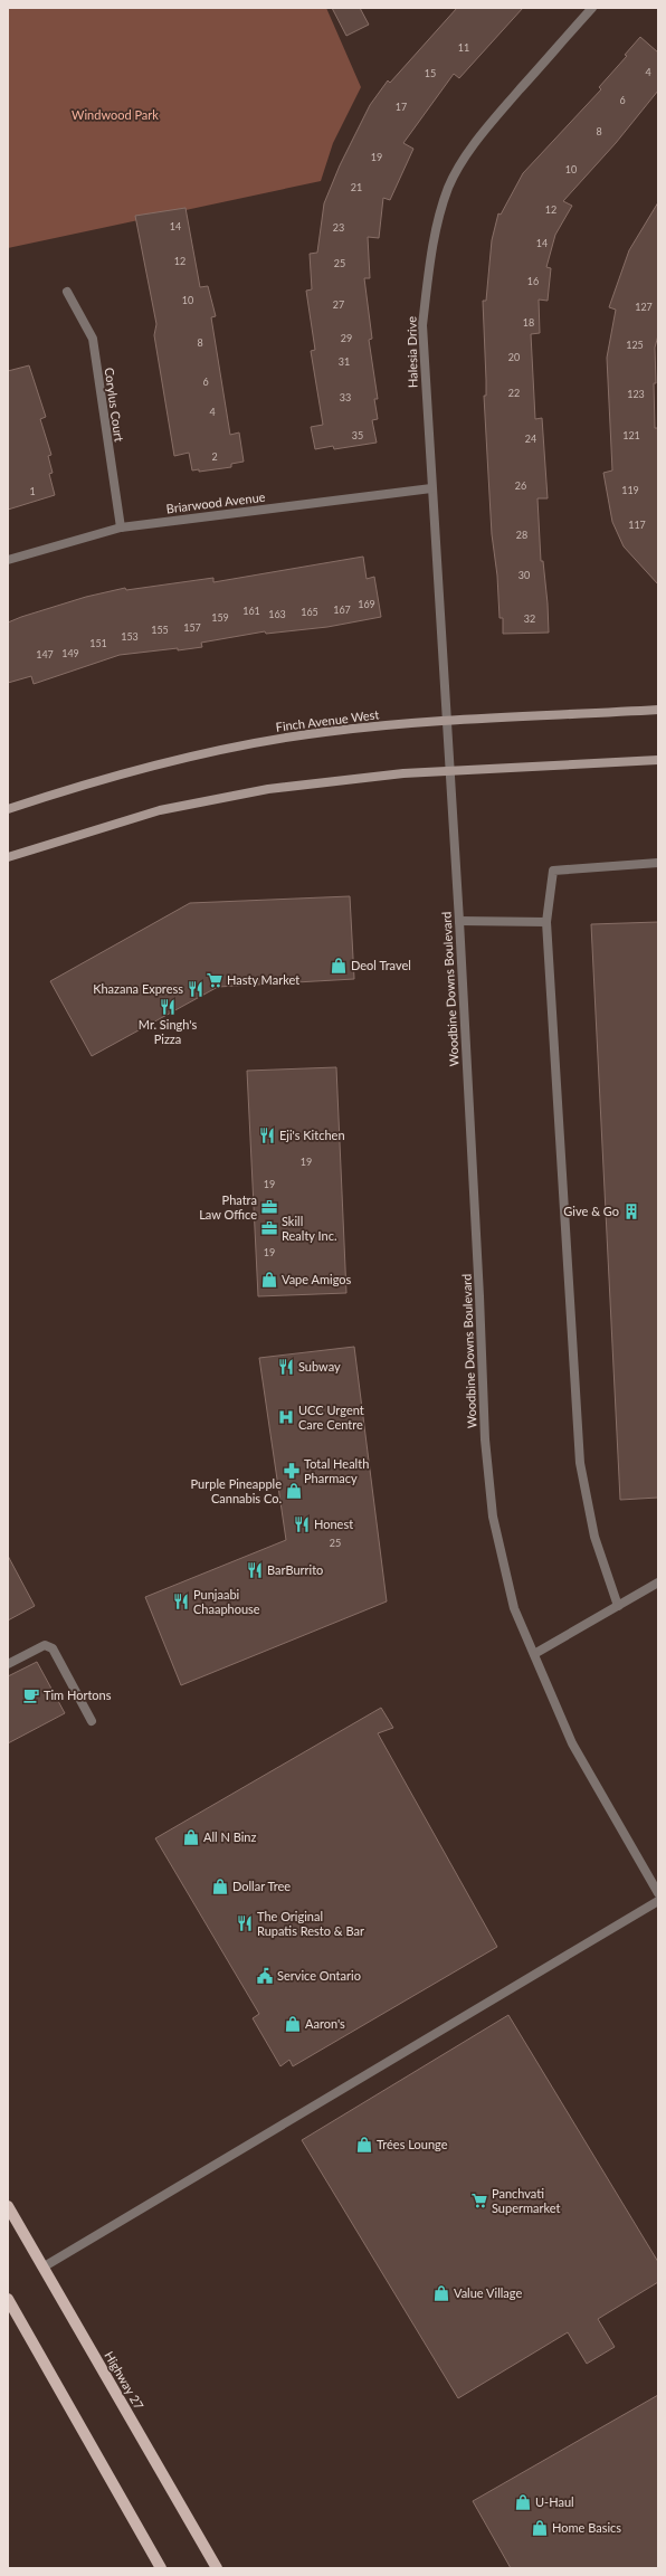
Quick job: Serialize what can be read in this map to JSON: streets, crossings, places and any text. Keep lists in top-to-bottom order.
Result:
{
  "streets": {
    "main road": ["Finch Avenue West", "Highway 27"],
    "street": [
      "Halesia Drive",
      "Corylus Court",
      "Briarwood Avenue",
      "Woodbine Downs Boulevard"
    ]
  },
  "crossings": [
    ["Halesia Drive", "Briarwood Avenue"],
    ["Halesia Drive", "Finch Avenue West"],
    ["Halesia Drive", "Woodbine Downs Boulevard"],
    ["Corylus Court", "Briarwood Avenue"],
    ["Finch Avenue West", "Woodbine Downs Boulevard"]
  ],
  "parks": ["Windwood Park"],
  "places": {
    "shop": [
      "Deol Travel",
      "Vape Amigos",
      "Purple Pineapple Cannabis Co.",
      "All N Binz",
      "Dollar Tree",
      "Aaron's",
      "Trées Lounge",
      "Value Village",
      "U-Haul",
      "Home Basics"
    ],
    "supermarket": ["Hasty Market", "Panchvati Supermarket"],
    "restaurant": [
      "Khazana Express",
      "Mr. Singh's Pizza",
      "Eji's Kitchen",
      "Subway",
      "Honest",
      "BarBurrito",
      "Punjaabi Chaaphouse",
      "The Original Rupatis Resto & Bar"
    ],
    "office": ["Phatra Law Office", "Skill Realty Inc."],
    "building": ["Give & Go"],
    "hospital": ["UCC Urgent Care Centre"],
    "pharmacy": ["Total Health Pharmacy"],
    "cafe": ["Tim Hortons"],
    "public building": ["Service Ontario"]
  },
  "house_numbers": [
    "11",
    "4",
    "15",
    "6",
    "17",
    "8",
    "19",
    "10",
    "21",
    "12",
    "14",
    "23",
    "14",
    "12",
    "25",
    "16",
    "10",
    "27",
    "127",
    "18",
    "29",
    "8",
    "125",
    "20",
    "31",
    "6",
    "22",
    "123",
    "33",
    "4",
    "35",
    "121",
    "24",
    "2",
    "26",
    "119",
    "1",
    "117",
    "28",
    "30",
    "169",
    "167",
    "161",
    "165",
    "163",
    "159",
    "32",
    "157",
    "155",
    "153",
    "151",
    "149",
    "147",
    "19",
    "19",
    "19",
    "25"
  ]
}
